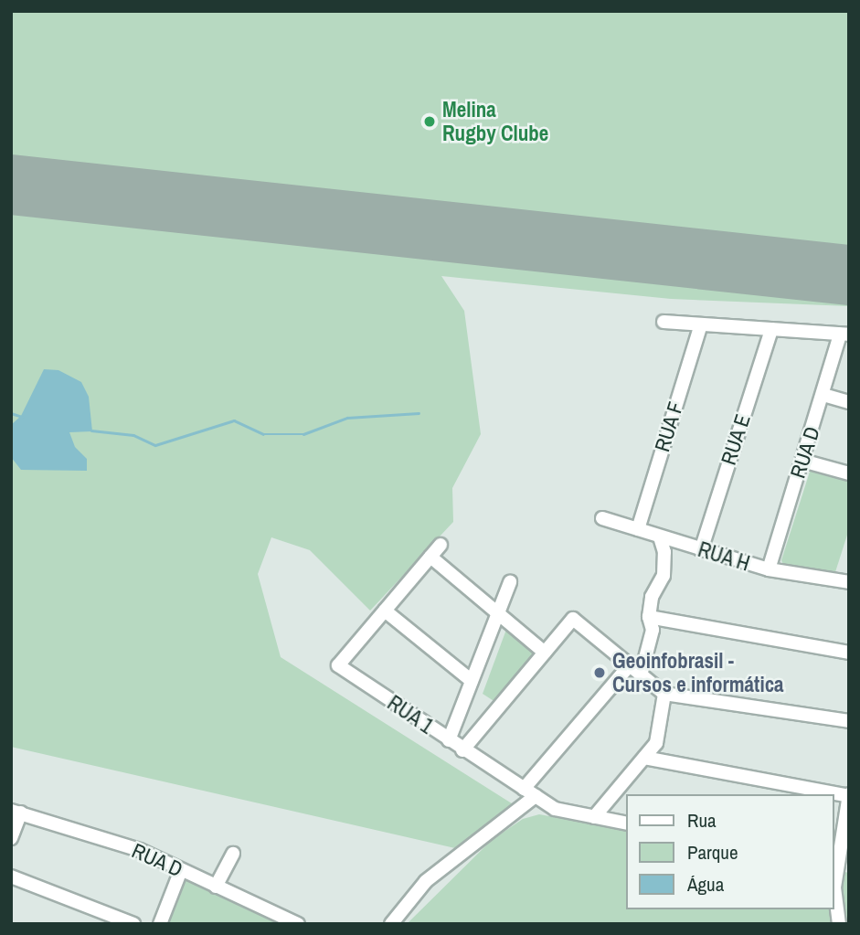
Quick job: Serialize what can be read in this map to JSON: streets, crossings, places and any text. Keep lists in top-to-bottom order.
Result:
{
  "streets": {
    "street": [
      "RUA F",
      "RUA E",
      "RUA D",
      "RUA H",
      "RUA 1"
    ]
  },
  "crossings": [
    ["RUA F", "RUA H"],
    ["RUA E", "RUA H"],
    ["RUA D", "RUA H"]
  ],
  "places": ["Melina Rugby Clube", "Geoinfobrasil - Cursos e informática"],
  "legend": ["Rua", "Parque", "Água"]
}
